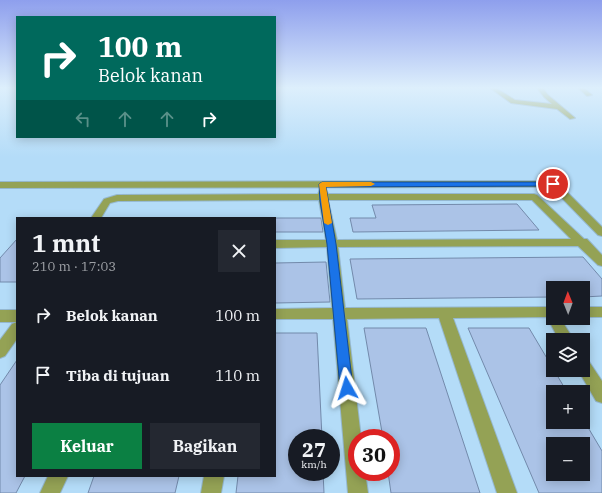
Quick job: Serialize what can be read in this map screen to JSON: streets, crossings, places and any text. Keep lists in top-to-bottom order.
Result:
{
  "north": "top",
  "page": {
    "turn": ["100 m", "Belok kanan"],
    "heading": ["1 mnt", "210 m · 17:03"],
    "map_buttons": ["+", "−"],
    "list": [
      {
        "name": "Belok kanan",
        "value": "100 m"
      },
      {
        "name": "Tiba di tujuan",
        "value": "110 m"
      }
    ],
    "buttons": ["Keluar", "Bagikan"],
    "speed": "27 km/h",
    "limit": "30"
  }
}
